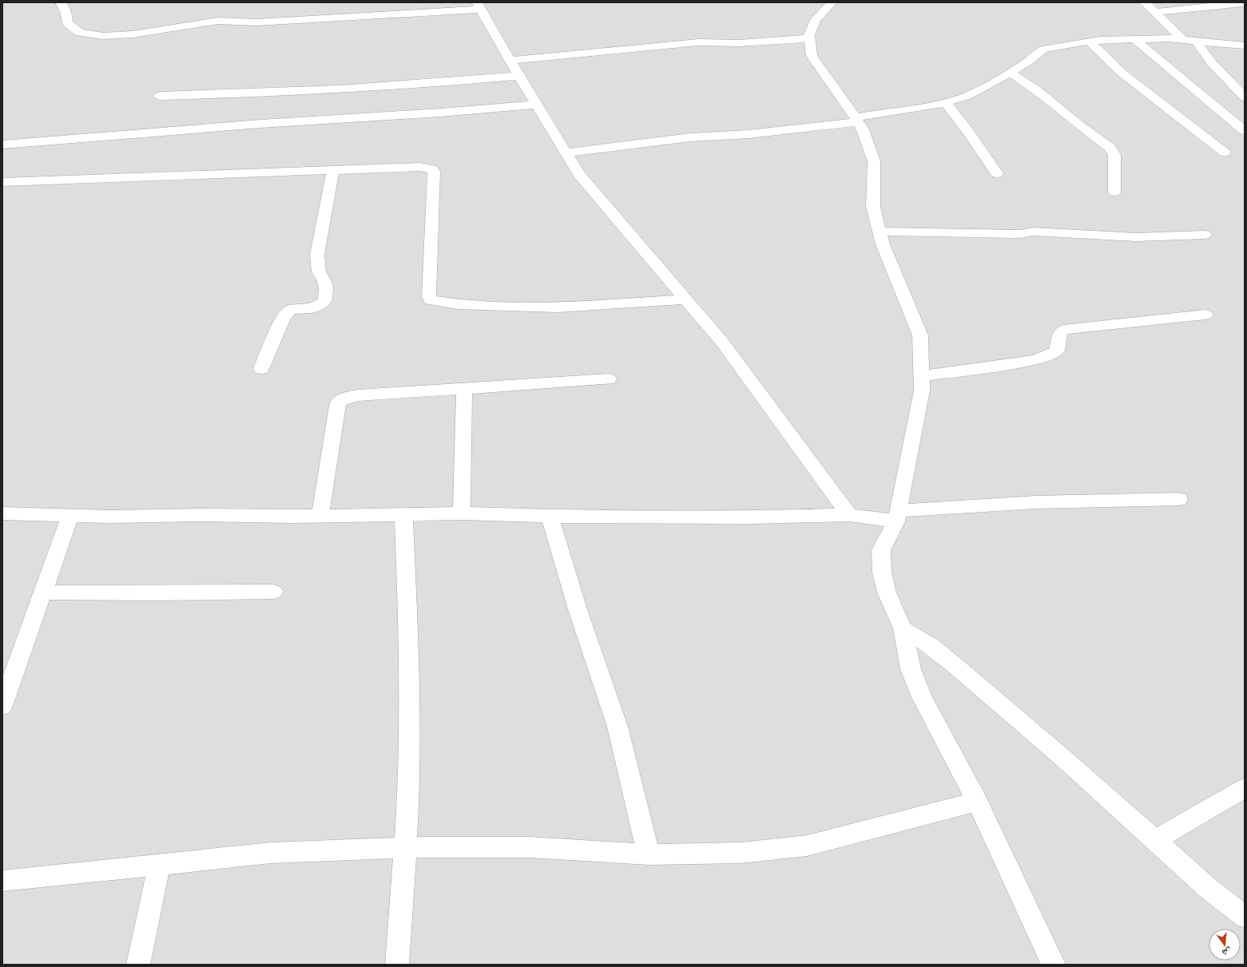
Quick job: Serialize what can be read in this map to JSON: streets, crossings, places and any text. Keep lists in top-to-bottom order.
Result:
{
  "north": "bottom"
}
